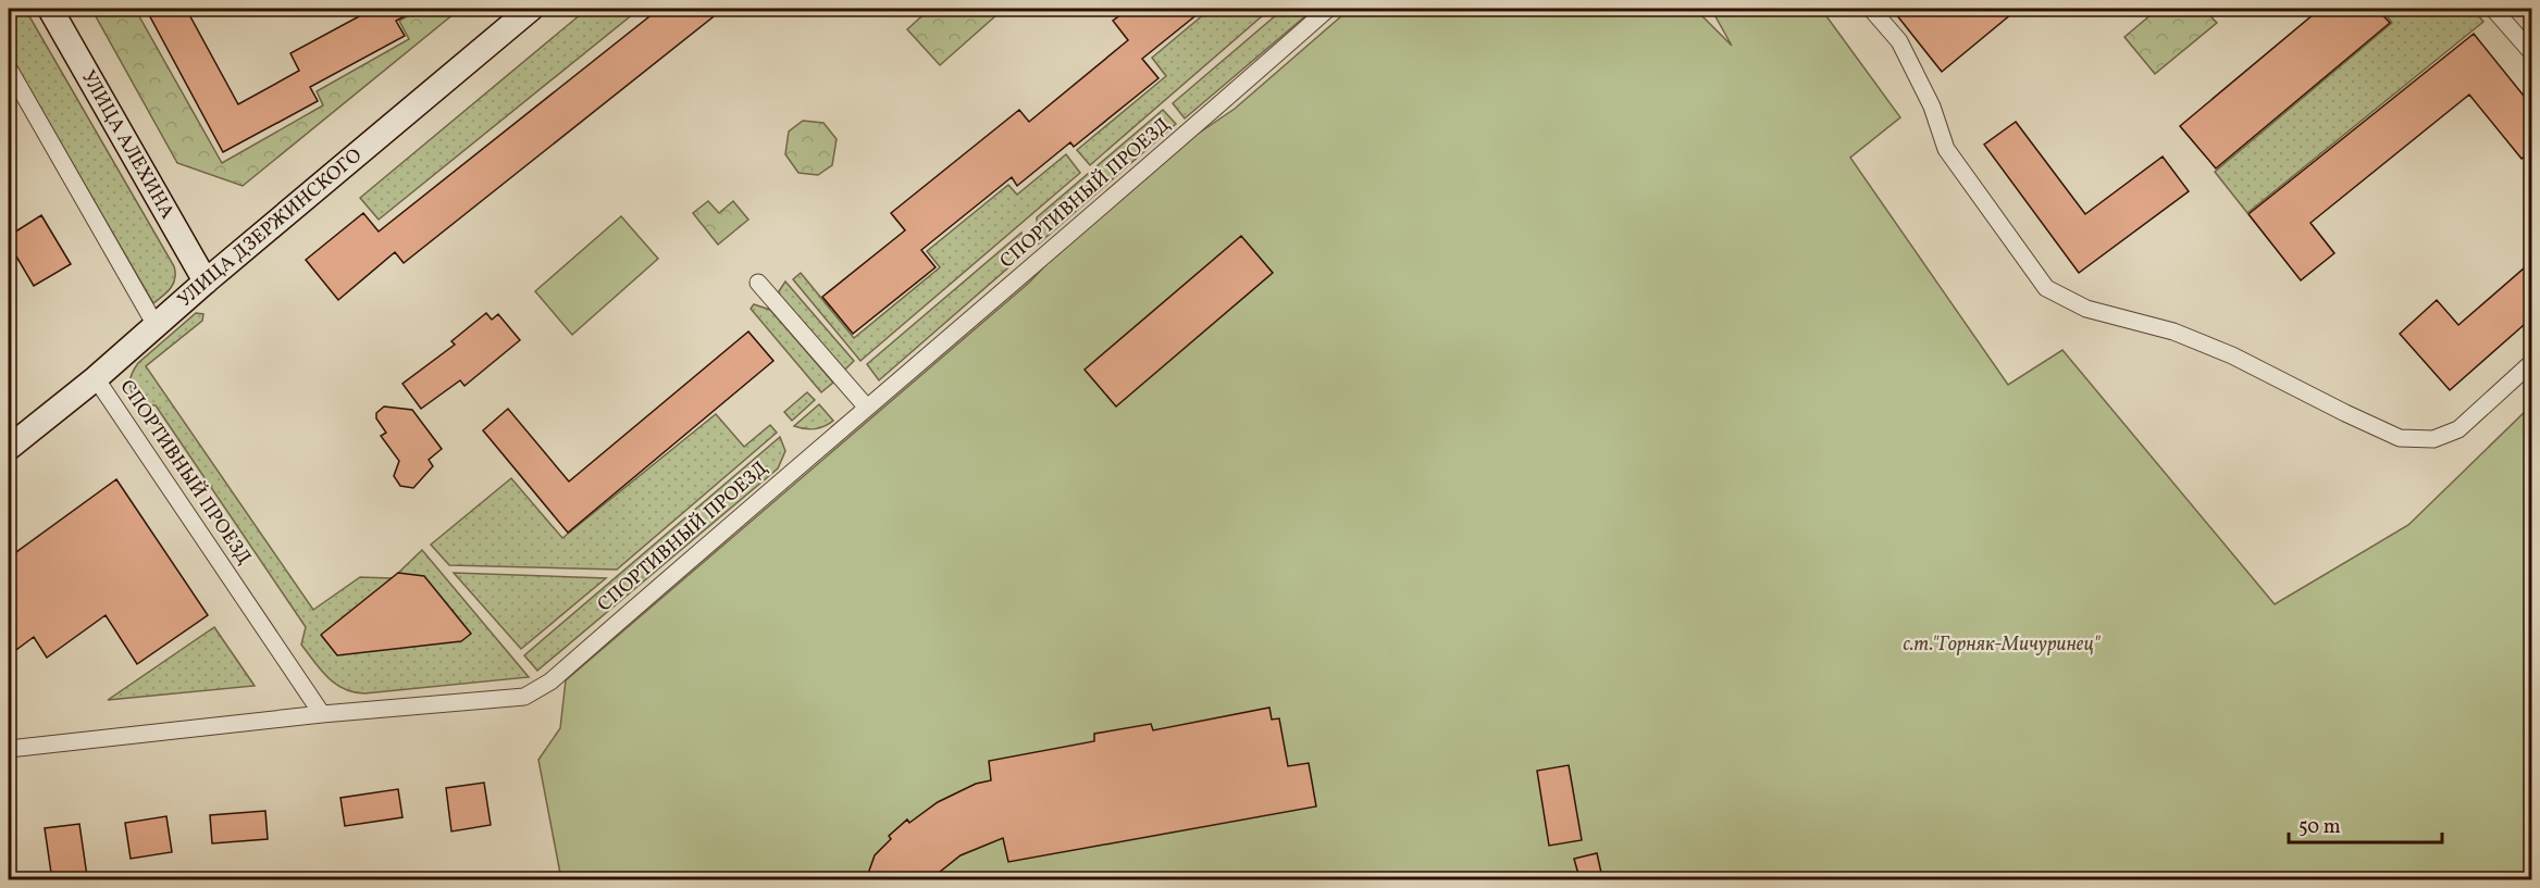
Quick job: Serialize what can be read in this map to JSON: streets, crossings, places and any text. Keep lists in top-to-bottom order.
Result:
{
  "streets": {
    "main road": ["УЛИЦА АЛЕХИНА", "УЛИЦА ДЗЕРЖИНСКОГО"],
    "street": ["СПОРТИВНЫЙ ПРОЕЗД"]
  },
  "crossings": [
    ["УЛИЦА АЛЕХИНА", "УЛИЦА ДЗЕРЖИНСКОГО"],
    ["СПОРТИВНЫЙ ПРОЕЗД", "УЛИЦА ДЗЕРЖИНСКОГО"]
  ],
  "parks": ["с.т.\"Горняк-Мичуринец\""],
  "scale_bar": "50 m"
}
